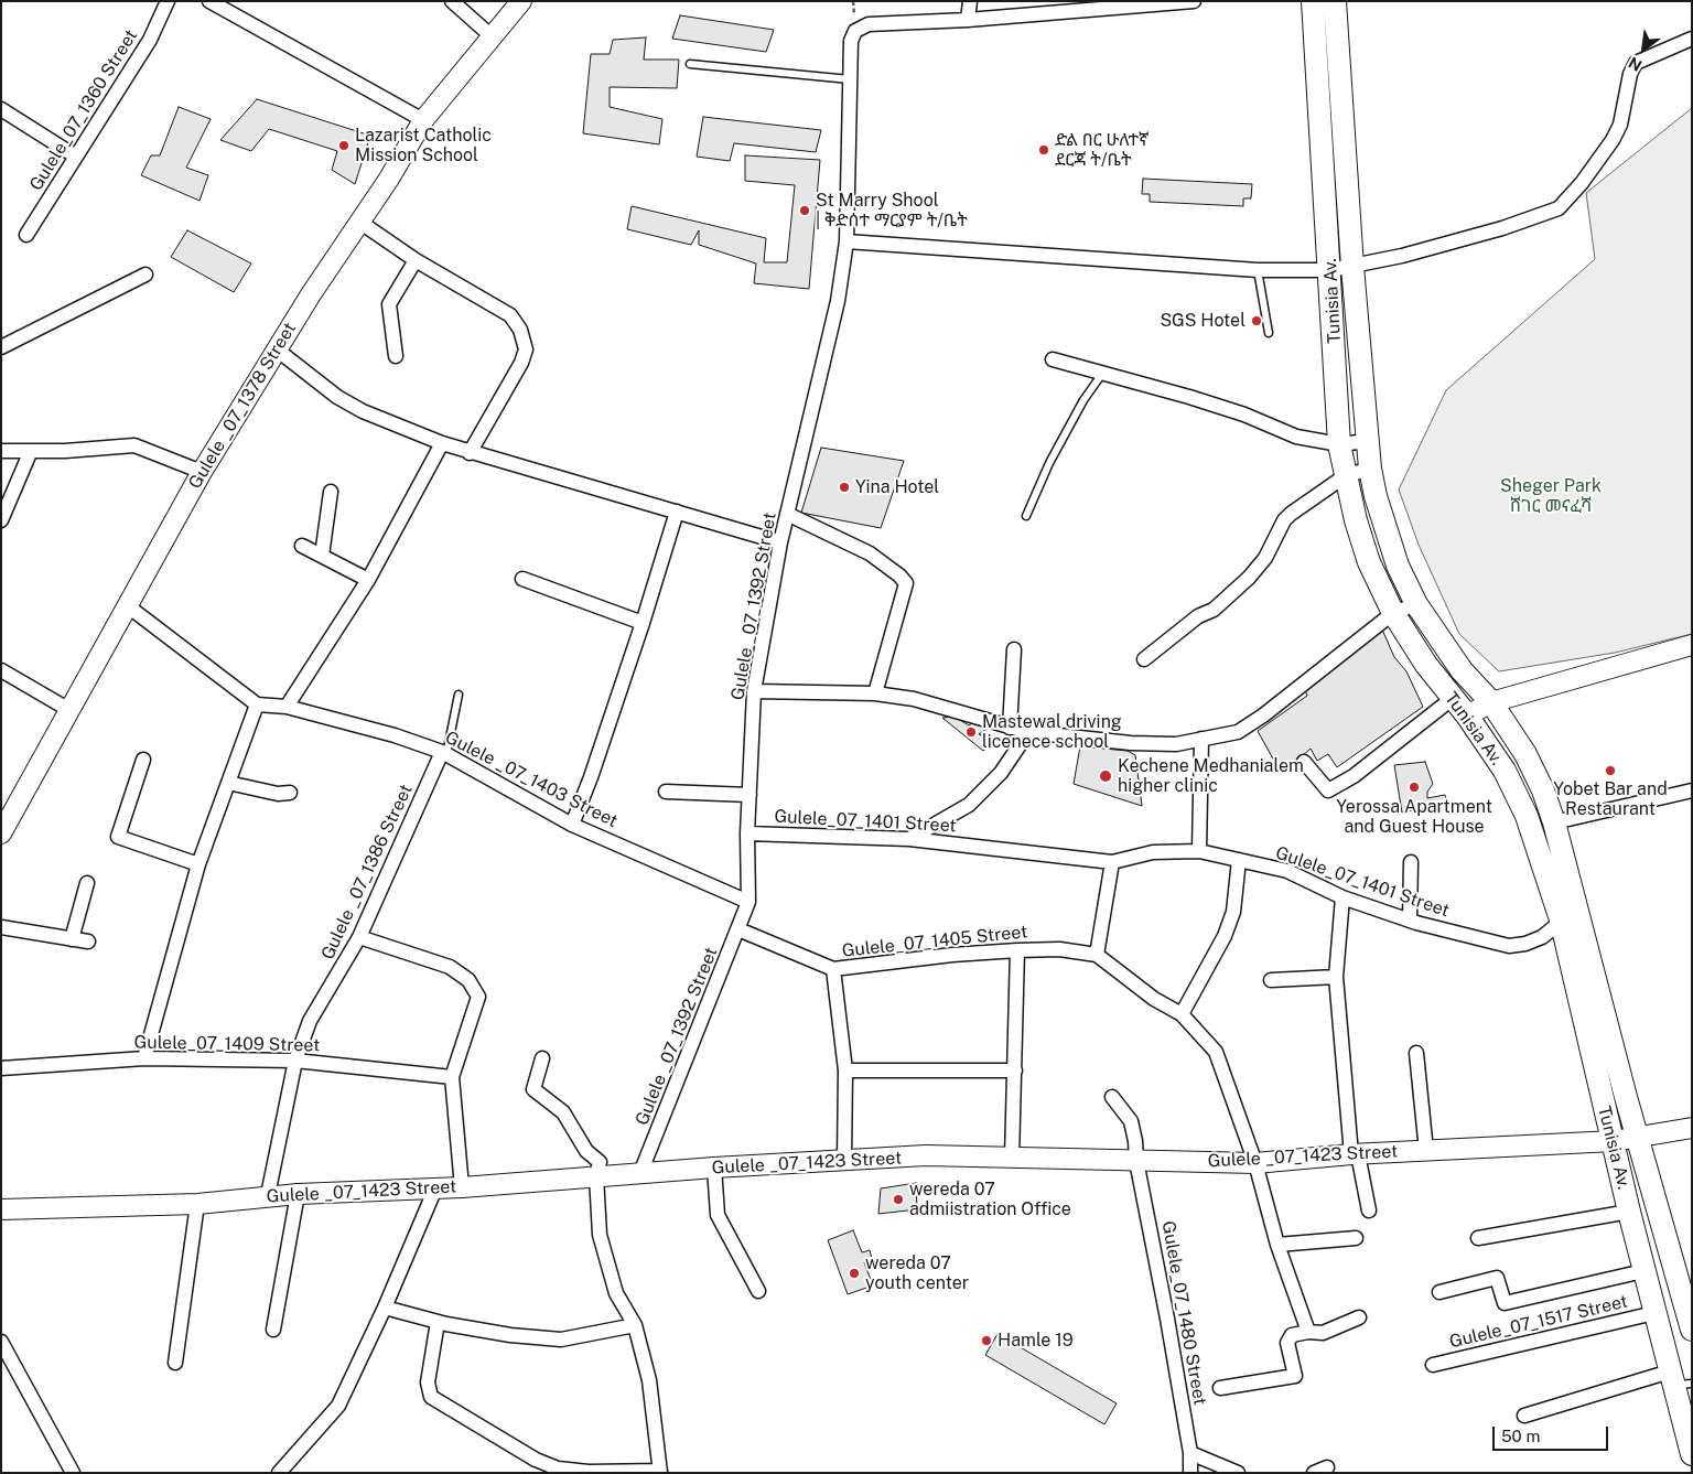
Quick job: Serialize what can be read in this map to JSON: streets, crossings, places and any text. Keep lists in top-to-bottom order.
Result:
{
  "streets": {
    "main road": ["Tunisia Av.", "Gulele _07_1378 Street", "Gulele _07_1423 Street"],
    "street": [
      "Gulele_07_1360 Street",
      "Gulele _07_1392 Street",
      "Gulele _07_1403 Street",
      "Gulele_07_1401 Street",
      "Gulele _07_1386 Street",
      "Gulele_07_1405 Street",
      "Gulele_07_1409 Street",
      "Gulele_07_1480 Street",
      "Gulele_07_1517 Street"
    ]
  },
  "crossings": [
    ["Tunisia Av.", "Gulele_07_1401 Street"],
    ["Tunisia Av.", "Gulele _07_1423 Street"],
    ["Tunisia Av.", "Gulele_07_1517 Street"],
    ["Gulele _07_1392 Street", "Gulele _07_1403 Street"],
    ["Gulele _07_1392 Street", "Gulele_07_1401 Street"],
    ["Gulele _07_1392 Street", "Gulele _07_1423 Street"],
    ["Gulele _07_1403 Street", "Gulele _07_1386 Street"],
    ["Gulele _07_1386 Street", "Gulele_07_1409 Street"],
    ["Gulele _07_1386 Street", "Gulele _07_1423 Street"],
    ["Gulele_07_1405 Street", "Gulele _07_1423 Street"],
    ["Gulele _07_1423 Street", "Gulele_07_1480 Street"]
  ],
  "parks": ["Sheger Park ሸገር መናፈሻ"],
  "places": [
    "Lazarist Catholic Mission School",
    "ድል በር ሁለተኛ ደርጃ ት/ቤት",
    "St Marry Shool | ቅድሰተ ማርያም ት/ቤት",
    "SGS Hotel",
    "Yina Hotel",
    "Mastewal driving licenece school",
    "Yobet Bar and Restaurant",
    "Kechene Medhanialem higher clinic",
    "Yerossa Apartment and Guest House",
    "wereda 07 admiistration Office",
    "wereda 07 youth center",
    "Hamle 19"
  ],
  "scale_bar": "50 m",
  "north": "bottom left"
}
